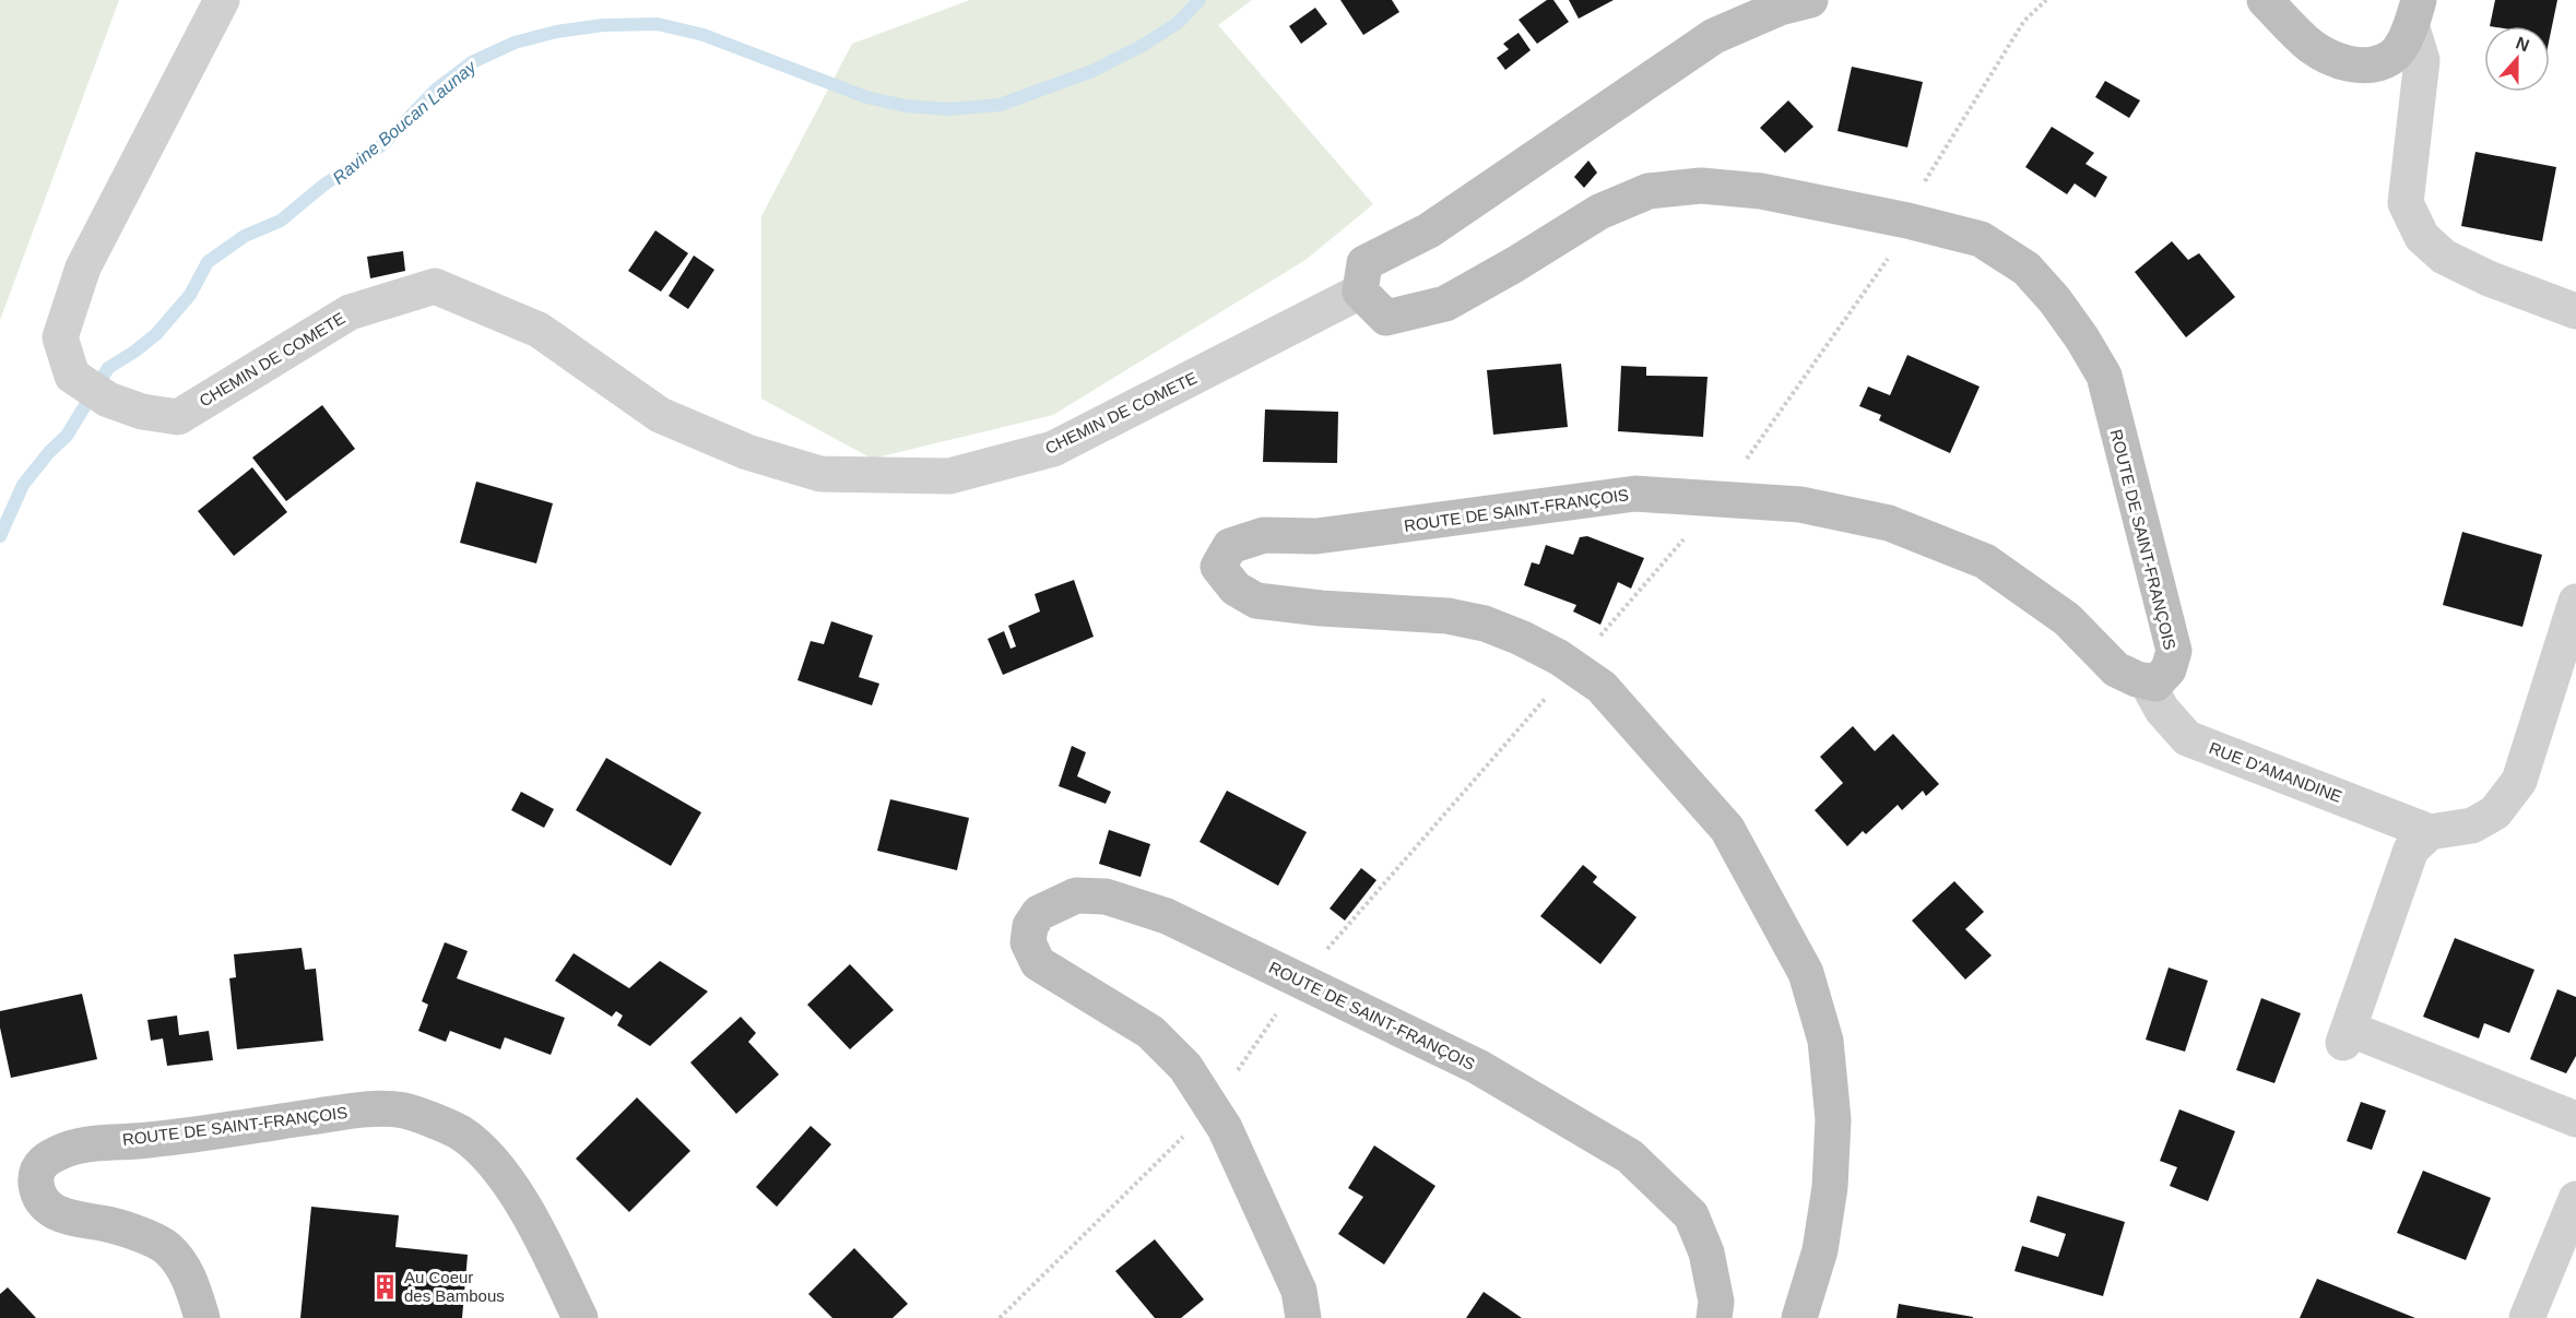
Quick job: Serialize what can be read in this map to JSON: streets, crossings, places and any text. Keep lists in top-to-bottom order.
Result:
{
  "streets": {
    "main road": ["ROUTE DE SAINT-FRANÇOIS"],
    "street": ["CHEMIN DE COMETE", "RUE D'AMANDINE"]
  },
  "crossings": [
    ["CHEMIN DE COMETE", "ROUTE DE SAINT-FRANÇOIS"],
    ["ROUTE DE SAINT-FRANÇOIS", "RUE D'AMANDINE"]
  ],
  "water": ["Ravine Boucan Launay"],
  "places": {
    "building": ["Au Coeur des Bambous"]
  },
  "north": "top"
}
